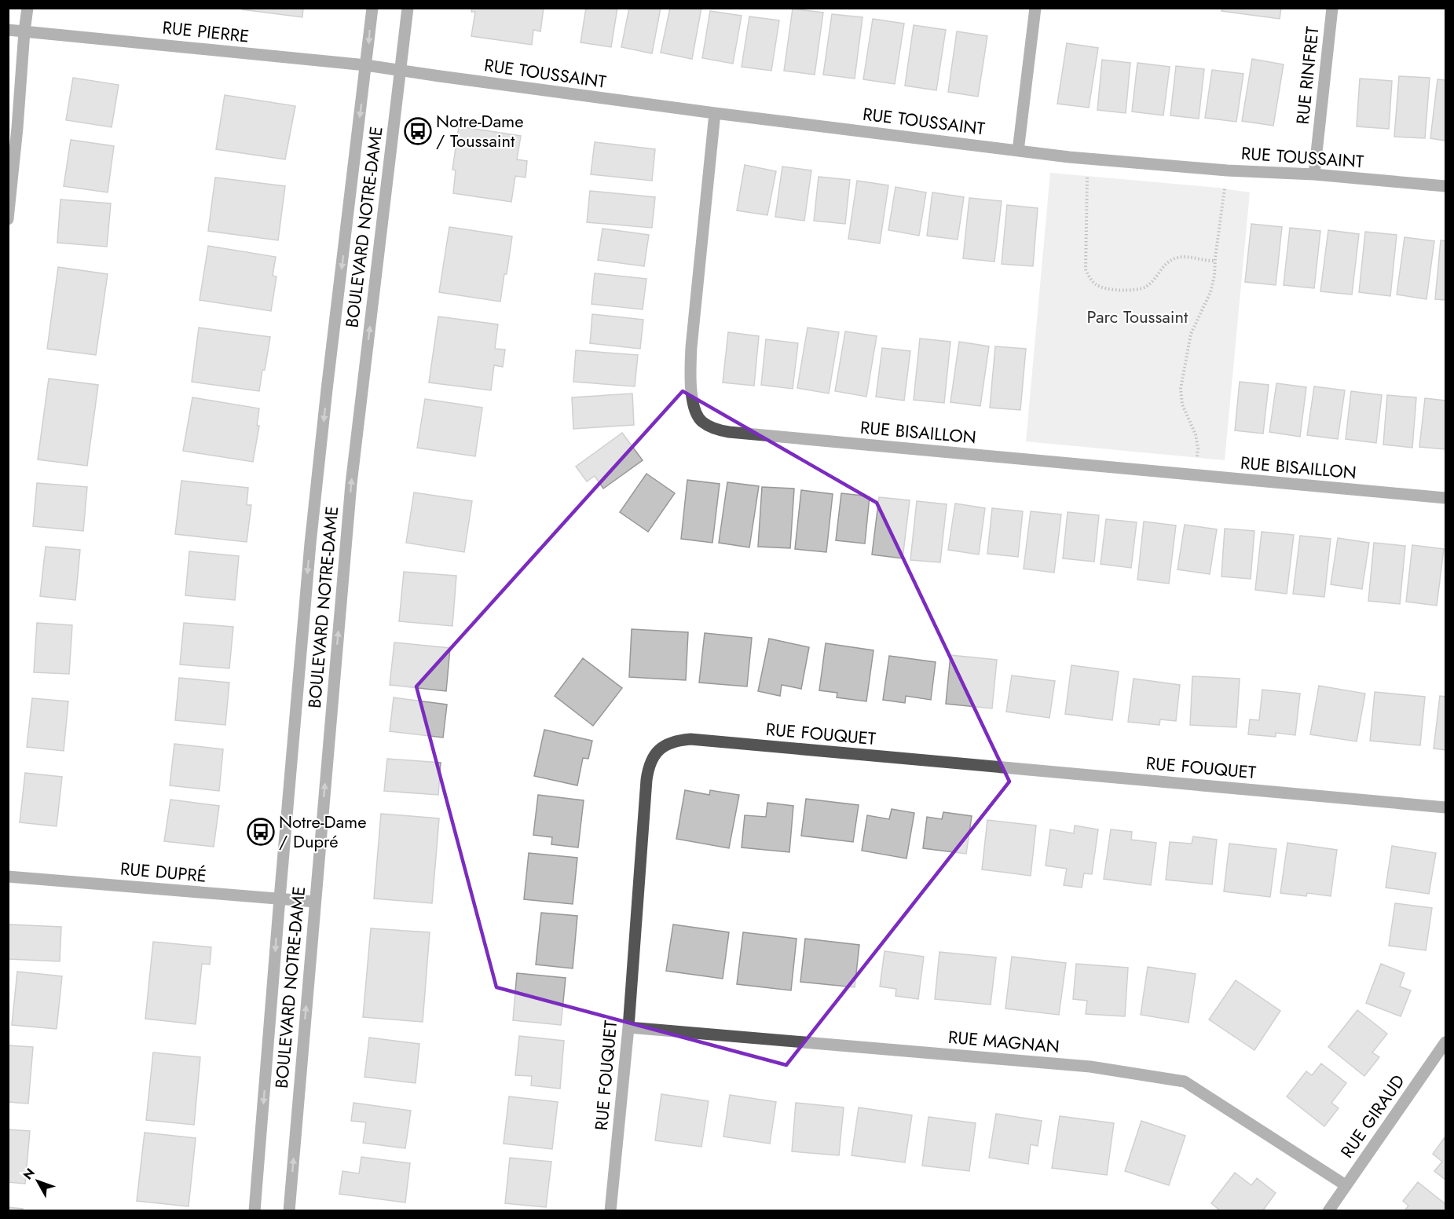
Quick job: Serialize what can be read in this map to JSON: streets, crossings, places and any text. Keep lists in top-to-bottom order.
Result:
{
  "streets": {
    "street": [
      "RUE PIERRE",
      "RUE TOUSSAINT",
      "RUE RINFRET",
      "BOULEVARD NOTRE-DAME",
      "RUE BISAILLON",
      "RUE FOUQUET",
      "RUE DUPRÉ",
      "RUE MAGNAN",
      "RUE GIRAUD"
    ]
  },
  "crossings": [
    ["RUE PIERRE", "RUE TOUSSAINT"],
    ["RUE PIERRE", "BOULEVARD NOTRE-DAME"],
    ["RUE TOUSSAINT", "RUE RINFRET"],
    ["RUE TOUSSAINT", "BOULEVARD NOTRE-DAME"],
    ["RUE TOUSSAINT", "RUE BISAILLON"],
    ["BOULEVARD NOTRE-DAME", "RUE DUPRÉ"],
    ["RUE FOUQUET", "RUE MAGNAN"],
    ["RUE MAGNAN", "RUE GIRAUD"]
  ],
  "parks": ["Parc Toussaint"],
  "places": {
    "bus stop": ["Notre-Dame / Toussaint", "Notre-Dame / Dupré"]
  },
  "north": "top left"
}
